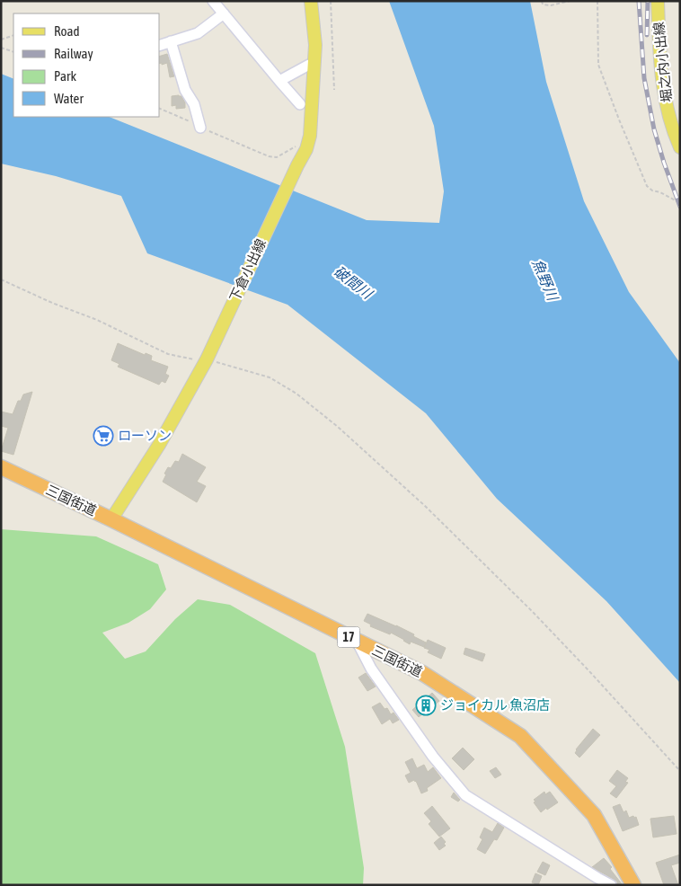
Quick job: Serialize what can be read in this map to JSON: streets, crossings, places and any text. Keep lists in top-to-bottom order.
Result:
{
  "streets": {
    "highway": ["三国街道", "17"],
    "main road": ["堀之内小出線", "下倉小出線"]
  },
  "crossings": [
    ["下倉小出線", "三国街道"]
  ],
  "water": ["魚野川", "破間川"],
  "places": {
    "supermarket": ["ローソン"],
    "building": ["ジョイカル 魚沼店"]
  },
  "legend": [
    "Road",
    "Railway",
    "Park",
    "Water"
  ]
}
